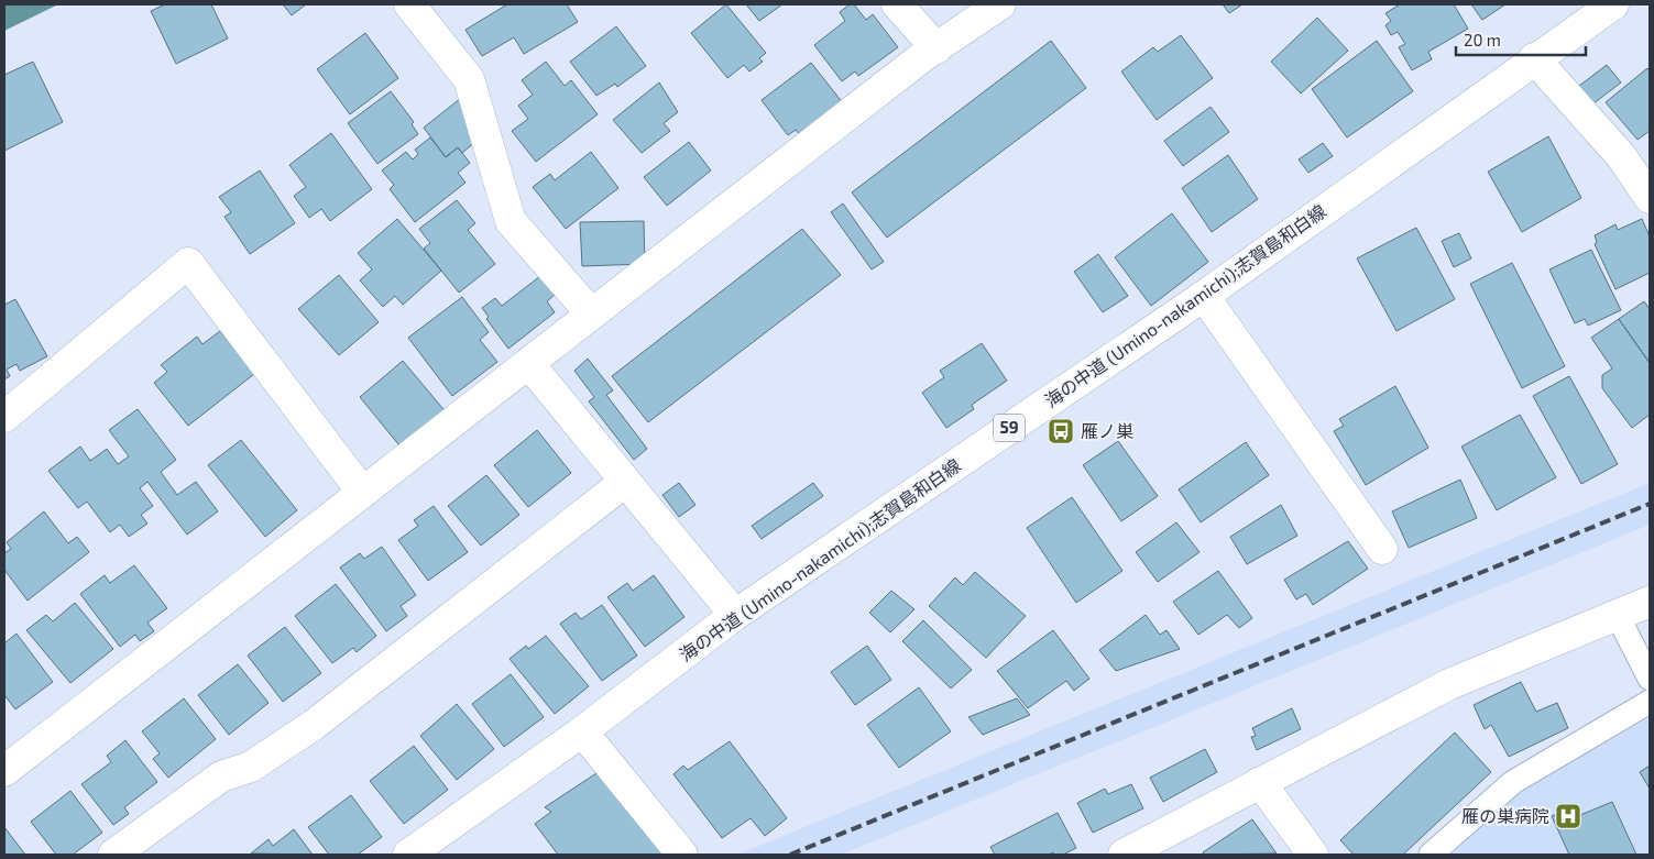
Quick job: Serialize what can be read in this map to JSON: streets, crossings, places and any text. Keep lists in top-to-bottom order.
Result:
{
  "streets": {
    "street": ["海の中道 (Umino-nakamichi);志賀島和白線", "59"]
  },
  "places": {
    "bus stop": ["雁ノ巣"],
    "hospital": ["雁の巣病院"]
  },
  "scale_bar": "20 m"
}
